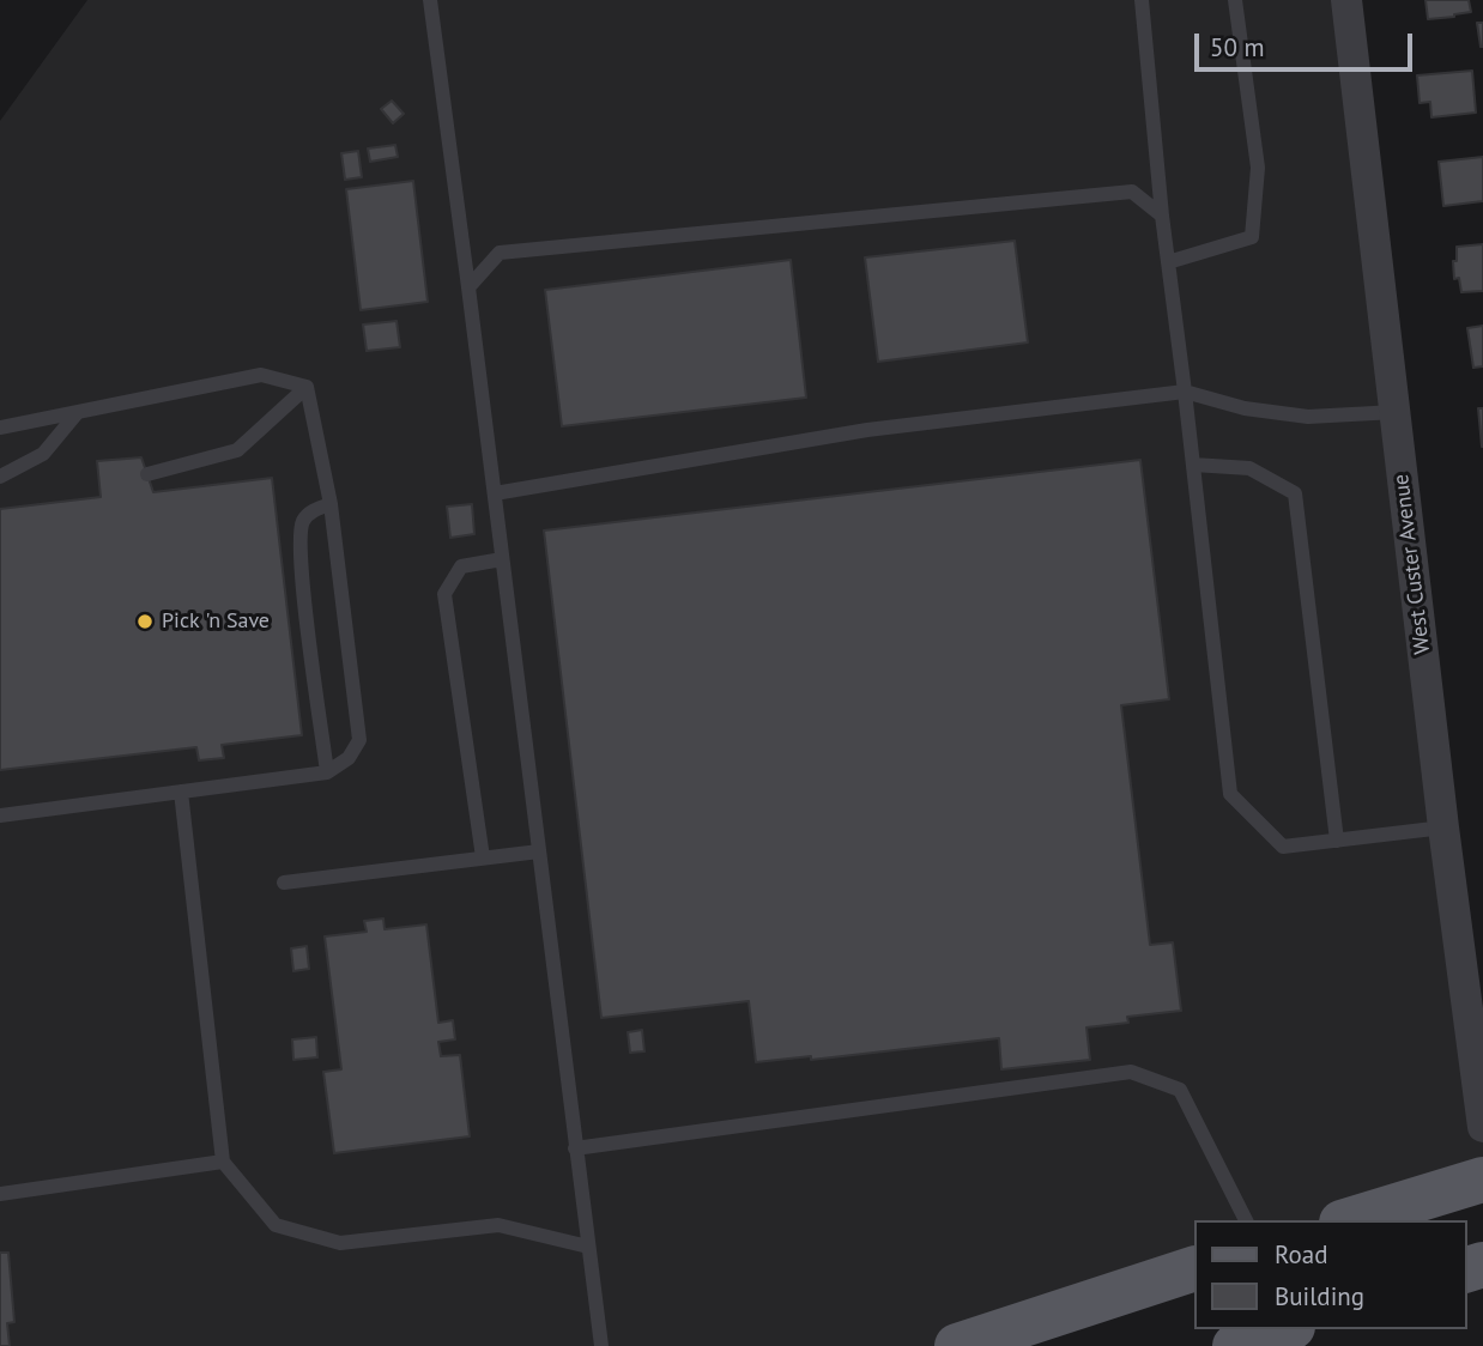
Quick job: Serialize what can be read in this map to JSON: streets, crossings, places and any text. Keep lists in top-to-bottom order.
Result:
{
  "streets": {
    "street": ["West Custer Avenue"]
  },
  "places": ["Pick 'n Save"],
  "legend": ["Road", "Building"],
  "scale_bar": "50 m"
}
